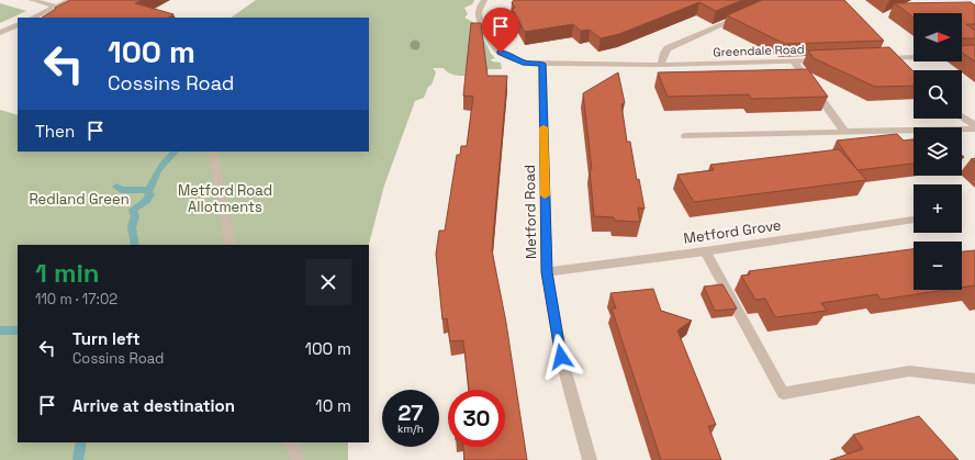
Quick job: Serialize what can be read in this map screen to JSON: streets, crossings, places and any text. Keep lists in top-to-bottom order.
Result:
{
  "streets": {
    "street": ["Greendale Road", "Metford Road", "Metford Grove"]
  },
  "crossings": [
    ["Greendale Road", "Metford Road"],
    ["Metford Road", "Metford Grove"]
  ],
  "parks": ["Metford Road Allotments", "Redland Green"],
  "north": "right",
  "page": {
    "map_buttons": ["+", "−"],
    "turn": ["100 m", "Cossins Road"],
    "then": "Then",
    "heading": ["1 min", "110 m · 17:02"],
    "list": [
      {
        "name": "Turn left",
        "note": "Cossins Road",
        "value": "100 m"
      },
      {
        "name": "Arrive at destination",
        "value": "10 m"
      }
    ],
    "speed": "27 km/h",
    "limit": "30"
  }
}
